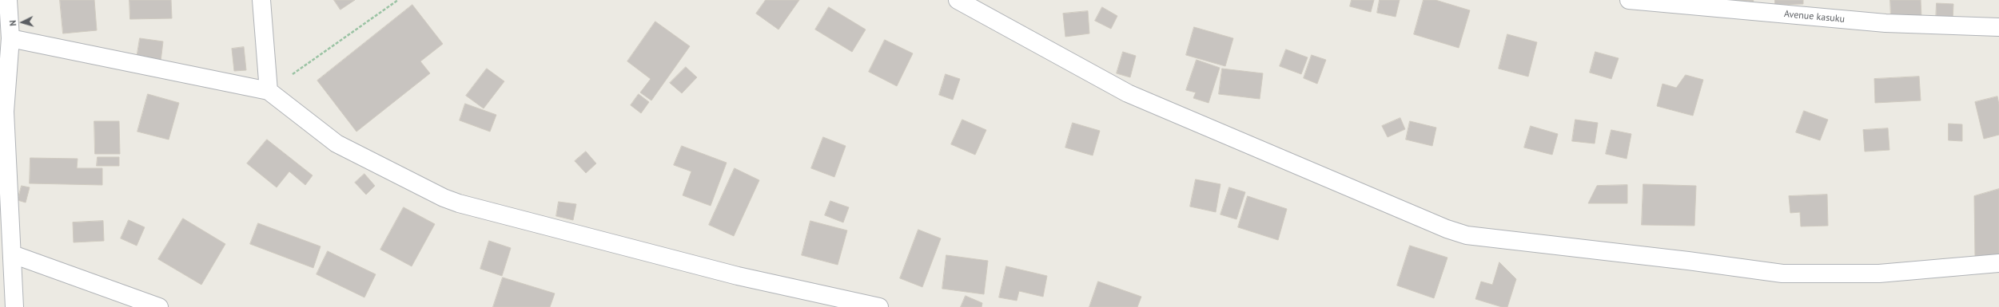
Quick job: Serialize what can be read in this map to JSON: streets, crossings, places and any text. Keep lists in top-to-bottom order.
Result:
{
  "streets": {
    "street": ["Avenue kasuku"]
  },
  "north": "left"
}
